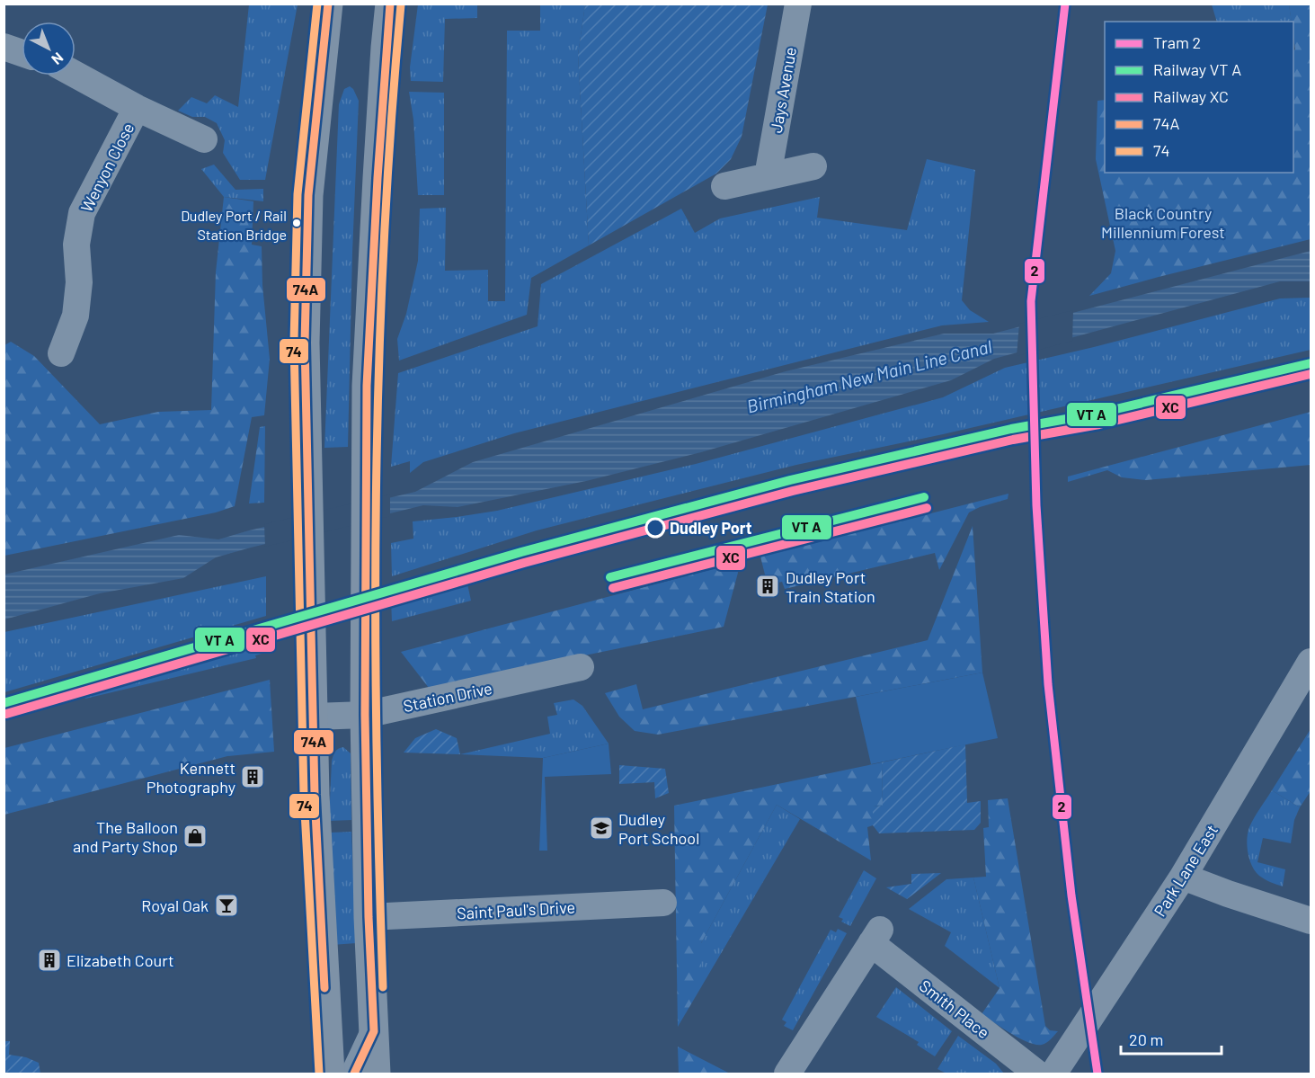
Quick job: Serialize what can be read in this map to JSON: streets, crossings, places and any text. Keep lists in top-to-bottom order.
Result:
{
  "streets": {
    "street": [
      "Jays Avenue",
      "Wenyon Close",
      "Station Drive",
      "Park Lane East",
      "Saint Paul's Drive",
      "Smith Place"
    ]
  },
  "water": ["Birmingham New Main Line Canal"],
  "parks": ["Black Country Millennium Forest"],
  "places": {
    "other": ["Dudley Port / Rail Station Bridge", "Dudley Port"],
    "building": ["Dudley Port Train Station", "Kennett Photography", "Elizabeth Court"],
    "school or university": ["Dudley Port School"],
    "shop": ["The Balloon and Party Shop"],
    "bar": ["Royal Oak"]
  },
  "lines": [
    "tram line 2",
    "transit line 74A",
    "transit line 74",
    "rail line XC"
  ],
  "legend": [
    "Tram 2",
    "Railway VT A",
    "Railway XC",
    "74A",
    "74"
  ],
  "scale_bar": "20 m",
  "north": "bottom right"
}
